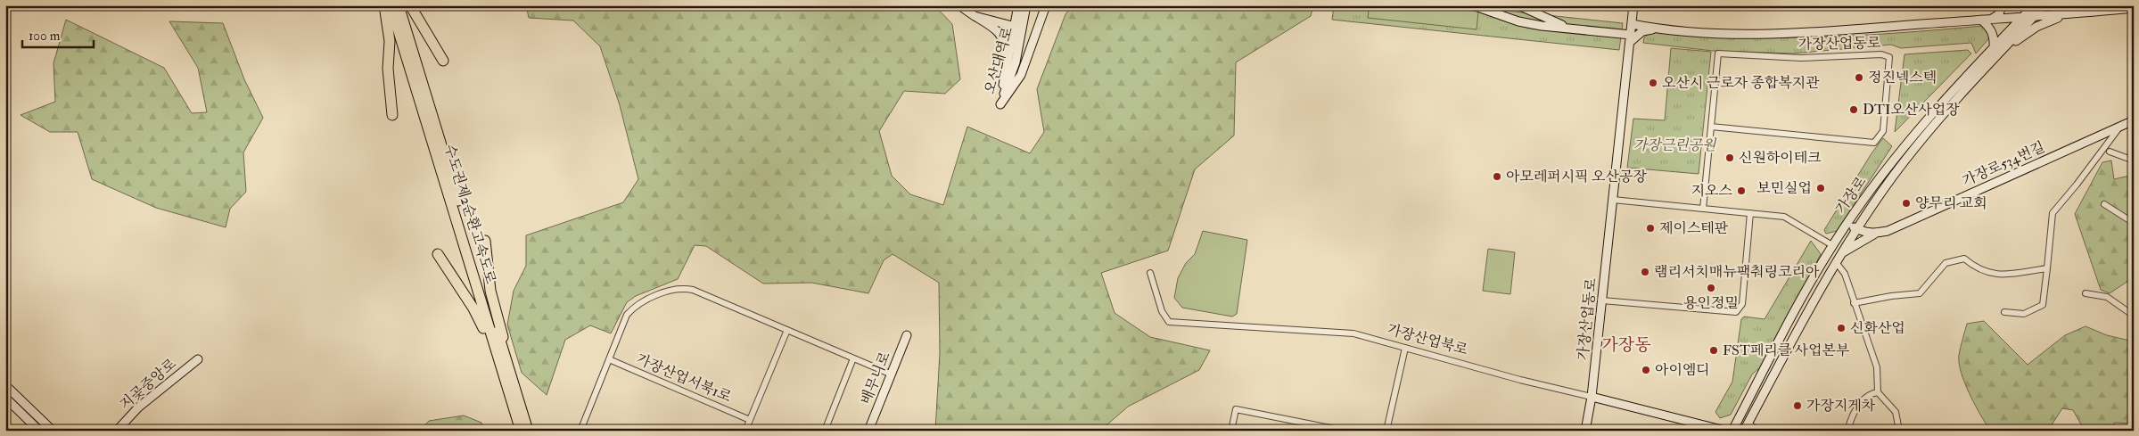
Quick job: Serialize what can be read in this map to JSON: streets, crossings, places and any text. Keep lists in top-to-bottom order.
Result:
{
  "streets": {
    "highway": ["수도권제2순환고속도로"],
    "main road": [
      "가장산업동로",
      "오산대역로",
      "가장로534번길",
      "가장로",
      "가장산업북로",
      "배무니로",
      "지곶중앙로"
    ],
    "street": ["가장산업서북1로"]
  },
  "crossings": [
    ["가장산업동로", "가장산업북로"],
    ["가장로534번길", "가장로"]
  ],
  "districts": ["가장동"],
  "parks": ["가장근린공원"],
  "places": [
    "정진넥스텍",
    "오산시 근로자 종합복지관",
    "DTI오산사업장",
    "신원하이테크",
    "아모레퍼시픽 오산공장",
    "보민실업",
    "지오스",
    "양무리 교회",
    "제이스테판",
    "램리서치매뉴팩춰링코리아",
    "용인정밀",
    "신화산업",
    "FST페리클 사업본부",
    "아이엠디",
    "가장지게차"
  ],
  "scale_bar": "100 m"
}
